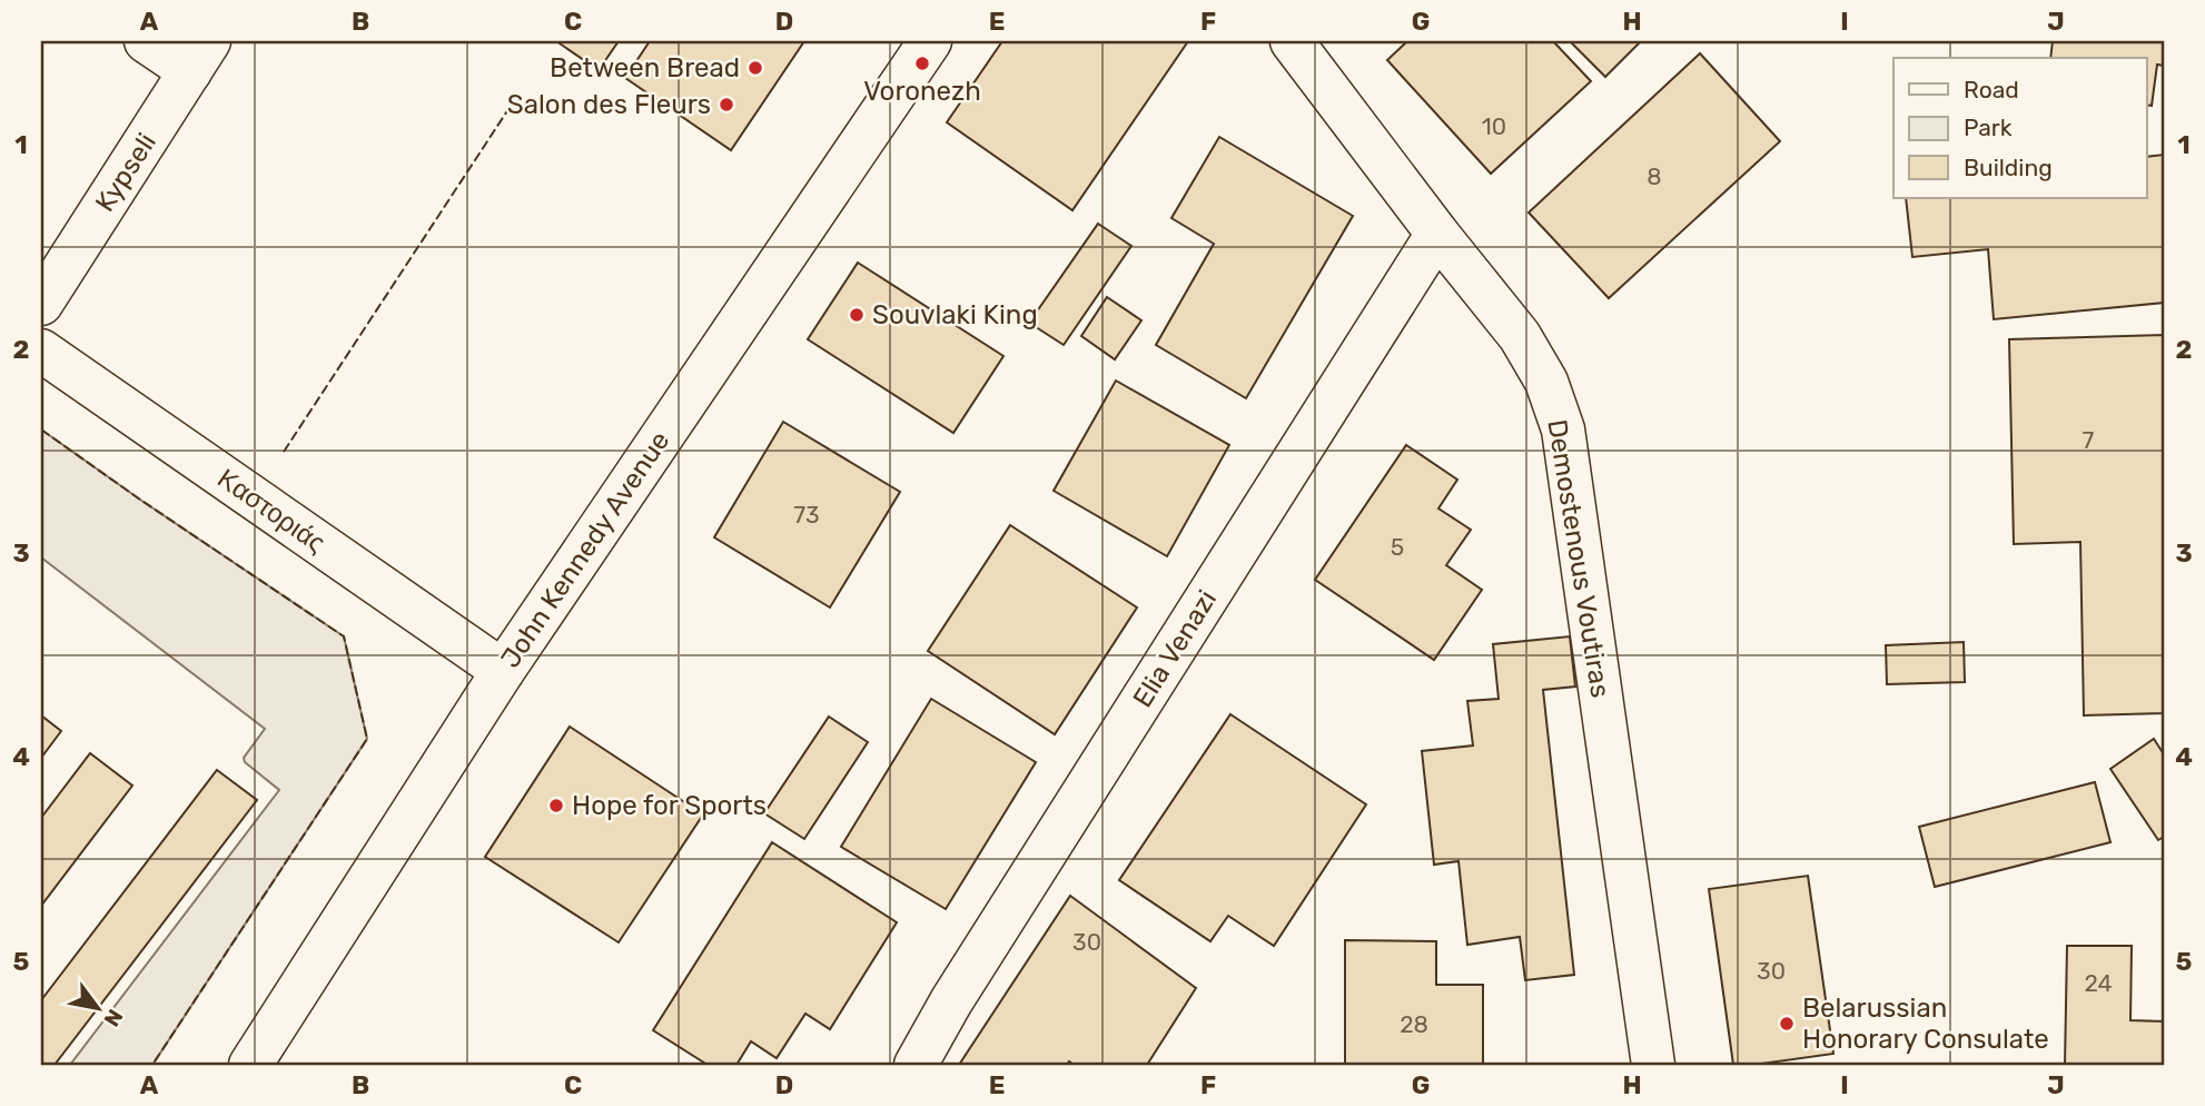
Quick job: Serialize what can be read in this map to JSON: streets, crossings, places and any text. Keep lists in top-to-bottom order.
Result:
{
  "streets": {
    "street": [
      "Kypseli",
      "Καστοριάς",
      "John Kennedy Avenue",
      "Demostenous Voutiras",
      "Elia Venazi"
    ]
  },
  "crossings": [
    ["Καστοριάς", "John Kennedy Avenue"],
    ["Demostenous Voutiras", "Elia Venazi"]
  ],
  "places": [
    "Voronezh",
    "Between Bread",
    "Salon des Fleurs",
    "Souvlaki King",
    "Hope for Sports",
    "Belarussian Honorary Consulate"
  ],
  "house_numbers": [
    "10",
    "8",
    "7",
    "73",
    "5",
    "30",
    "30",
    "24",
    "28"
  ],
  "legend": ["Road", "Park", "Building"],
  "north": "bottom right",
  "grid": {
    "columns": [
      "A",
      "B",
      "C",
      "D",
      "E",
      "F",
      "G",
      "H",
      "I",
      "J"
    ],
    "rows": [
      "1",
      "2",
      "3",
      "4",
      "5"
    ]
  }
}
